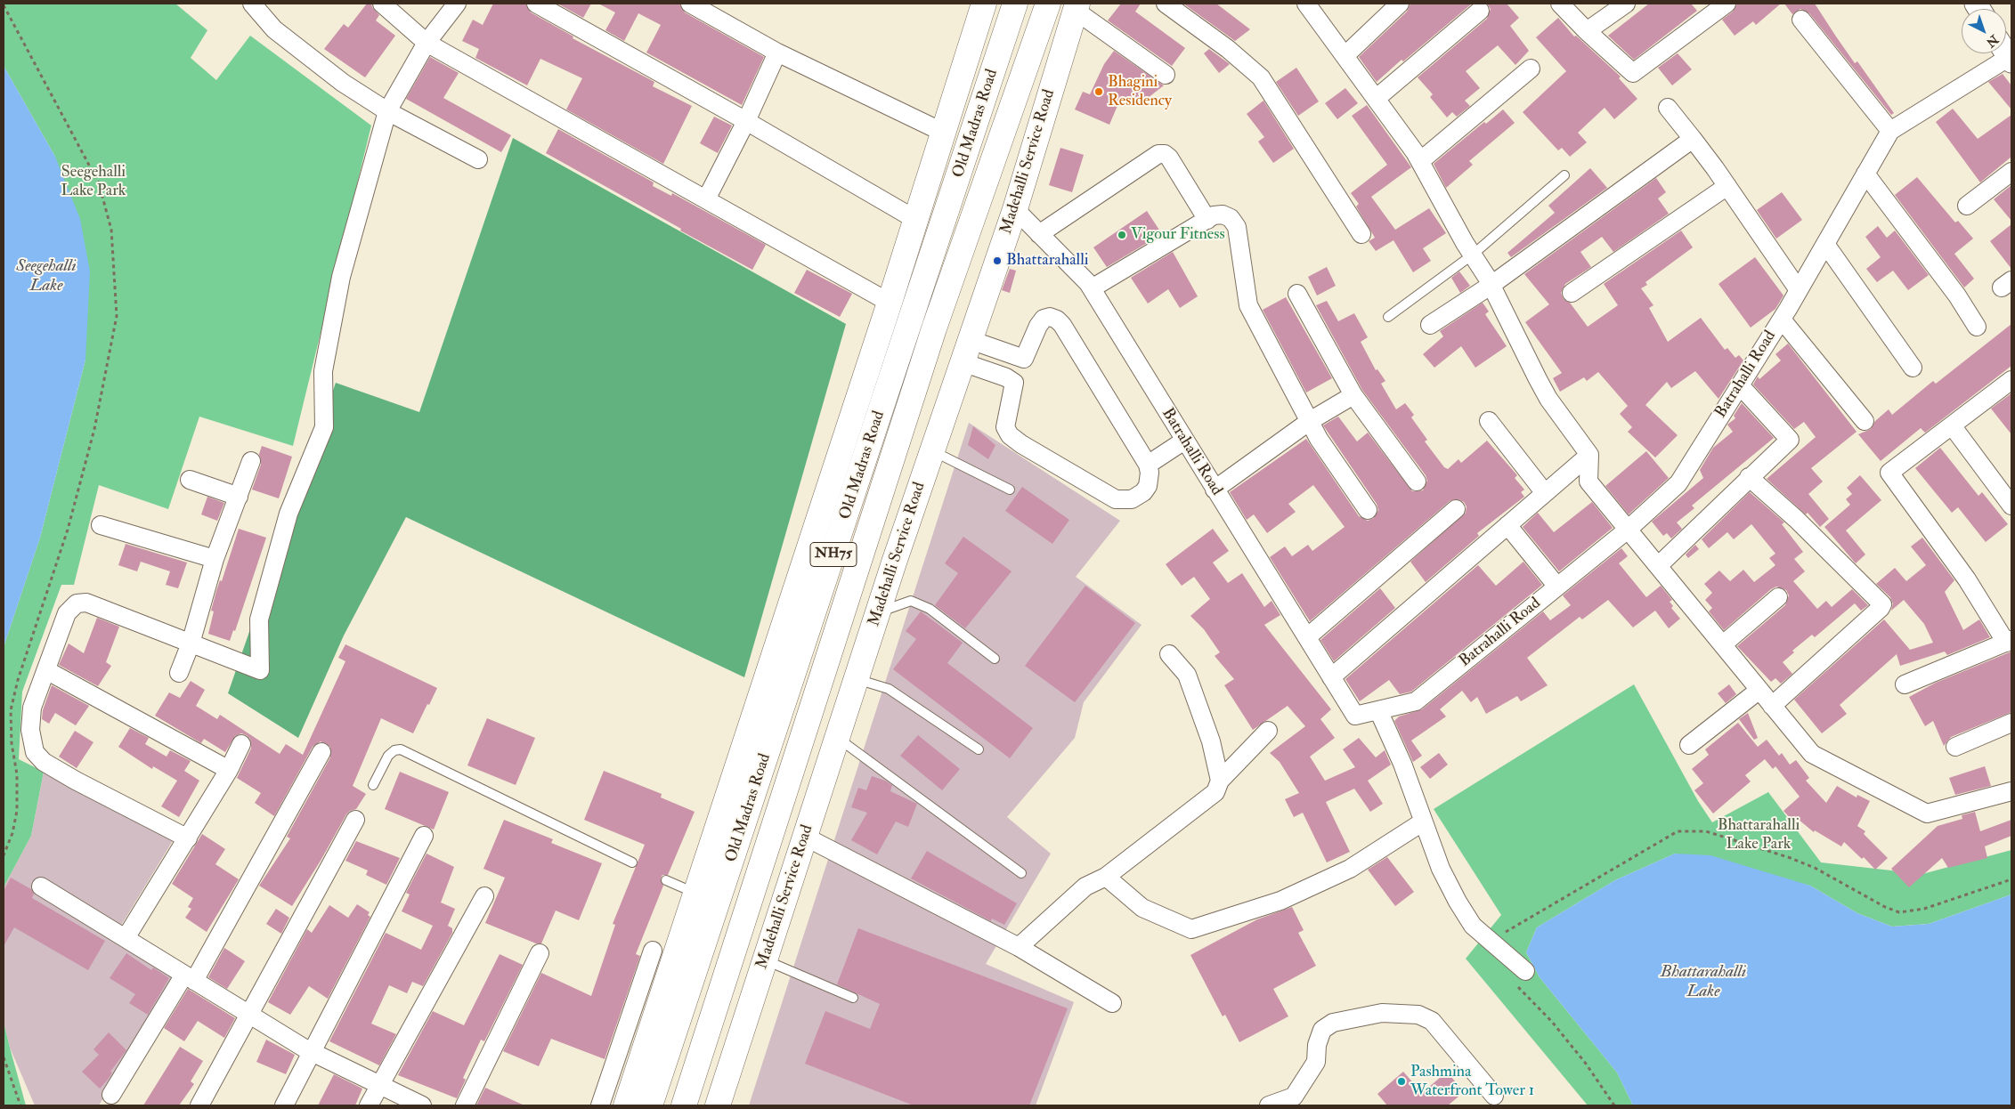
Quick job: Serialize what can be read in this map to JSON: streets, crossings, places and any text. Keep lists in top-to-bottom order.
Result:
{
  "streets": {
    "main road": ["Old Madras Road", "Madehalli Service Road", "NH75"],
    "street": ["Batrahalli Road"]
  },
  "crossings": [
    ["Madehalli Service Road", "Batrahalli Road"]
  ],
  "water": ["Seegehalli Lake", "Bhattarahalli Lake"],
  "parks": ["Seegehalli Lake Park", "Bhattarahalli Lake Park"],
  "places": [
    "Bhagini Residency",
    "Vigour Fitness",
    "Bhattarahalli",
    "Pashmina Waterfront Tower 1"
  ],
  "north": "bottom right"
}
